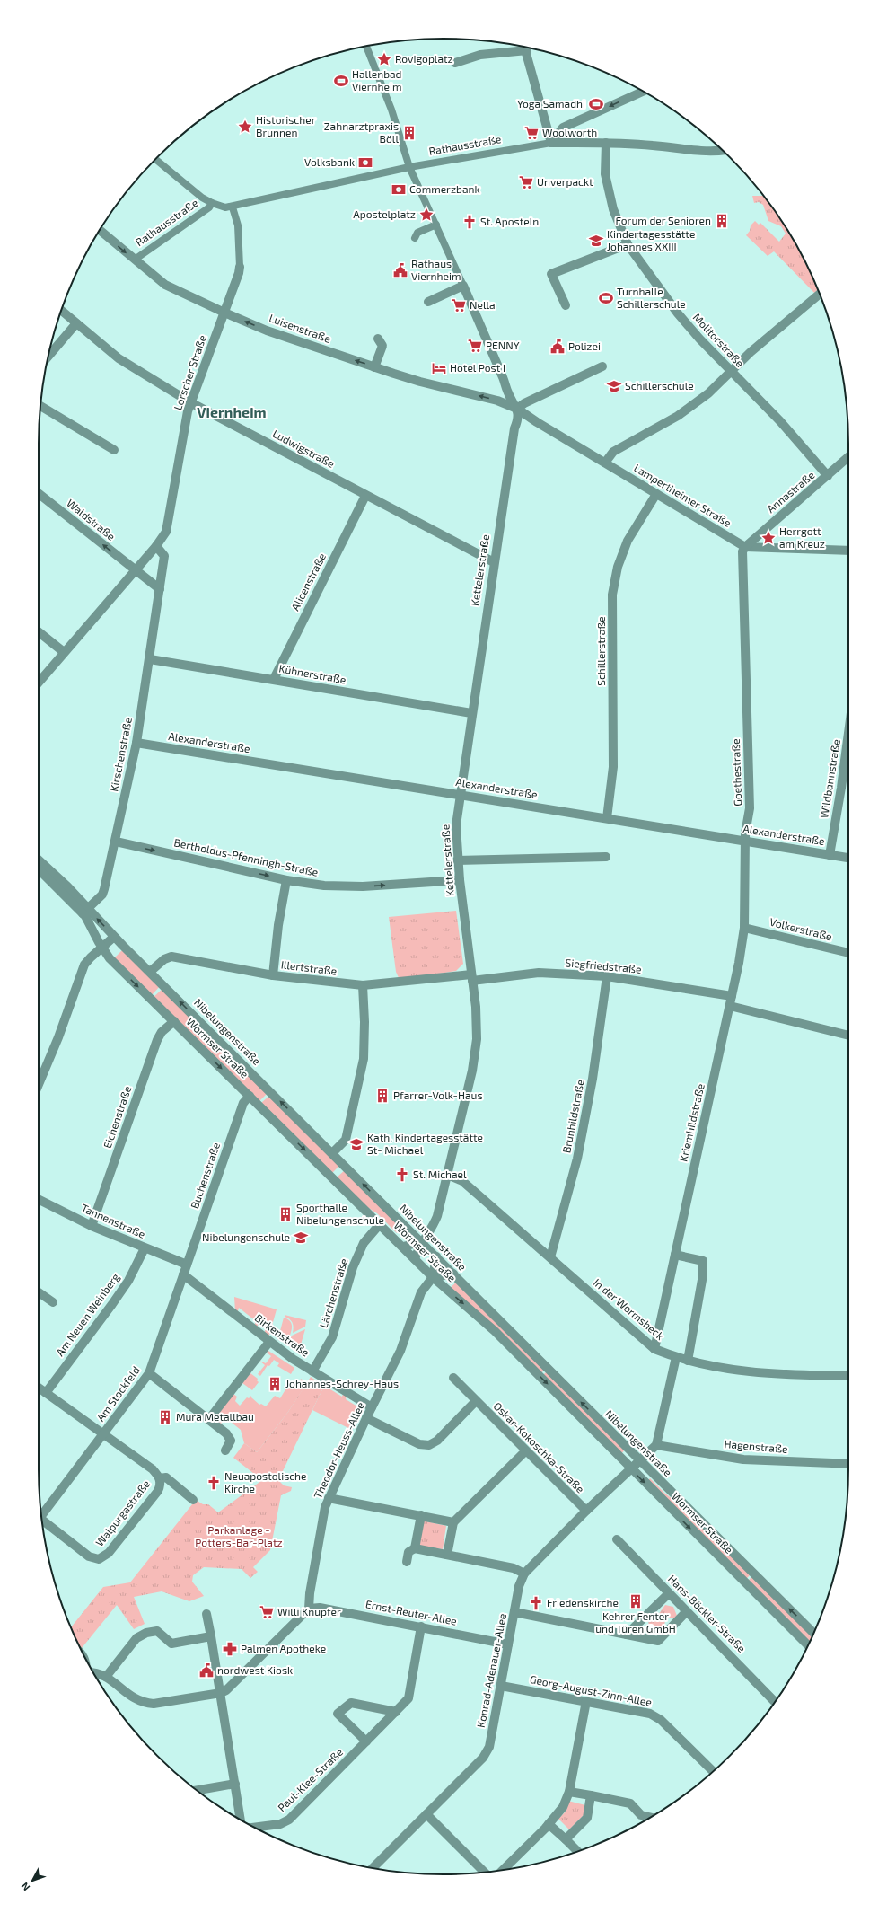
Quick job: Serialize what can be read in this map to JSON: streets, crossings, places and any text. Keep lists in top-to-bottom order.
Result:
{
  "streets": {
    "street": [
      "Rathausstraße",
      "Luisenstraße",
      "Molitorstraße",
      "Lorscher Straße",
      "Ludwigstraße",
      "Annastraße",
      "Lampertheimer Straße",
      "Waldstraße",
      "Kettelerstraße",
      "Alicenstraße",
      "Schillerstraße",
      "Kühnerstraße",
      "Alexanderstraße",
      "Kirschenstraße",
      "Goethestraße",
      "Wildbannstraße",
      "Bertholdus-Pfenningh-Straße",
      "Volkerstraße",
      "Siegfriedstraße",
      "Illertstraße",
      "Nibelungenstraße",
      "Wormser Straße",
      "Brunhildstraße",
      "Eichenstraße",
      "Kriemhildstraße",
      "Buchenstraße",
      "Tannenstraße",
      "Lärchenstraße",
      "In der Wormsheck",
      "Am Neuen Weinberg",
      "Birkenstraße",
      "Am Stockfeld",
      "Hagenstraße",
      "Oskar-Kokoschka-Straße",
      "Theodor-Heuss-Allee",
      "Walpurgastraße",
      "Ernst-Reuter-Allee",
      "Hans-Böckler-Straße",
      "Konrad-Adenauer-Allee",
      "Georg-August-Zinn-Allee",
      "Paul-Klee-Straße"
    ]
  },
  "crossings": [
    ["Rathausstraße", "Luisenstraße"],
    ["Rathausstraße", "Molitorstraße"],
    ["Rathausstraße", "Lorscher Straße"],
    ["Luisenstraße", "Lorscher Straße"],
    ["Luisenstraße", "Lampertheimer Straße"],
    ["Luisenstraße", "Kettelerstraße"],
    ["Molitorstraße", "Annastraße"],
    ["Lorscher Straße", "Ludwigstraße"],
    ["Lorscher Straße", "Waldstraße"],
    ["Ludwigstraße", "Kettelerstraße"],
    ["Ludwigstraße", "Alicenstraße"],
    ["Annastraße", "Lampertheimer Straße"],
    ["Annastraße", "Goethestraße"],
    ["Lampertheimer Straße", "Kettelerstraße"],
    ["Lampertheimer Straße", "Schillerstraße"],
    ["Lampertheimer Straße", "Goethestraße"],
    ["Kettelerstraße", "Kühnerstraße"],
    ["Kettelerstraße", "Alexanderstraße"],
    ["Kettelerstraße", "Bertholdus-Pfenningh-Straße"],
    ["Kettelerstraße", "Siegfriedstraße"],
    ["Kettelerstraße", "Illertstraße"],
    ["Kettelerstraße", "Nibelungenstraße"],
    ["Kettelerstraße", "Wormser Straße"],
    ["Kettelerstraße", "In der Wormsheck"],
    ["Alicenstraße", "Kühnerstraße"],
    ["Schillerstraße", "Alexanderstraße"],
    ["Kühnerstraße", "Kirschenstraße"],
    ["Alexanderstraße", "Kirschenstraße"],
    ["Alexanderstraße", "Goethestraße"],
    ["Alexanderstraße", "Wildbannstraße"],
    ["Kirschenstraße", "Bertholdus-Pfenningh-Straße"],
    ["Kirschenstraße", "Nibelungenstraße"],
    ["Kirschenstraße", "Wormser Straße"],
    ["Goethestraße", "Volkerstraße"],
    ["Goethestraße", "Siegfriedstraße"],
    ["Goethestraße", "Kriemhildstraße"],
    ["Siegfriedstraße", "Illertstraße"],
    ["Siegfriedstraße", "Brunhildstraße"],
    ["Siegfriedstraße", "Kriemhildstraße"],
    ["Illertstraße", "Nibelungenstraße"],
    ["Nibelungenstraße", "Wormser Straße"],
    ["Nibelungenstraße", "Konrad-Adenauer-Allee"],
    ["Wormser Straße", "Eichenstraße"],
    ["Wormser Straße", "Buchenstraße"],
    ["Wormser Straße", "Lärchenstraße"],
    ["Wormser Straße", "Theodor-Heuss-Allee"],
    ["Wormser Straße", "Konrad-Adenauer-Allee"],
    ["Brunhildstraße", "In der Wormsheck"],
    ["Eichenstraße", "Tannenstraße"],
    ["Kriemhildstraße", "In der Wormsheck"],
    ["Buchenstraße", "Tannenstraße"],
    ["Buchenstraße", "Am Stockfeld"],
    ["Tannenstraße", "Am Neuen Weinberg"],
    ["Tannenstraße", "Am Stockfeld"],
    ["Lärchenstraße", "Birkenstraße"],
    ["Am Neuen Weinberg", "Walpurgastraße"],
    ["Birkenstraße", "Am Stockfeld"],
    ["Birkenstraße", "Theodor-Heuss-Allee"],
    ["Am Stockfeld", "Walpurgastraße"],
    ["Oskar-Kokoschka-Straße", "Konrad-Adenauer-Allee"],
    ["Theodor-Heuss-Allee", "Ernst-Reuter-Allee"],
    ["Ernst-Reuter-Allee", "Konrad-Adenauer-Allee"],
    ["Ernst-Reuter-Allee", "Paul-Klee-Straße"],
    ["Konrad-Adenauer-Allee", "Georg-August-Zinn-Allee"]
  ],
  "one_way": [
    "Waldstraße",
    "Bertholdus-Pfenningh-Straße",
    "Nibelungenstraße",
    "Wormser Straße"
  ],
  "districts": ["Viernheim"],
  "parks": ["Parkanlage - Potters-Bar-Platz"],
  "places": {
    "place": [
      "Rovigoplatz",
      "Historischer Brunnen",
      "Apostelplatz",
      "Herrgott am Kreuz"
    ],
    "sports": ["Hallenbad Viernheim", "Yoga Samadhi", "Turnhalle Schillerschule"],
    "building": [
      "Zahnarztpraxis Böll",
      "Forum der Senioren",
      "Pfarrer-Volk-Haus",
      "Sporthalle Nibelungenschule",
      "Johannes-Schrey-Haus",
      "Mura Metallbau",
      "Kehrer Fenter und Türen GmbH"
    ],
    "supermarket": [
      "Woolworth",
      "Unverpackt",
      "Nella",
      "PENNY",
      "Willi Knupfer"
    ],
    "bank": ["Volksbank", "Commerzbank"],
    "church": [
      "St. Aposteln",
      "St. Michael",
      "Neuapostolische Kirche",
      "Friedenskirche"
    ],
    "school or university": [
      "Kindertagesstätte Johannes XXIII",
      "Schillerschule",
      "Kath. Kindertagesstätte St- Michael",
      "Nibelungenschule"
    ],
    "public building": ["Rathaus Viernheim", "Polizei", "nordwest Kiosk"],
    "hotel": ["Hotel Post i"],
    "pharmacy": ["Palmen Apotheke"]
  },
  "north": "bottom left"
}
